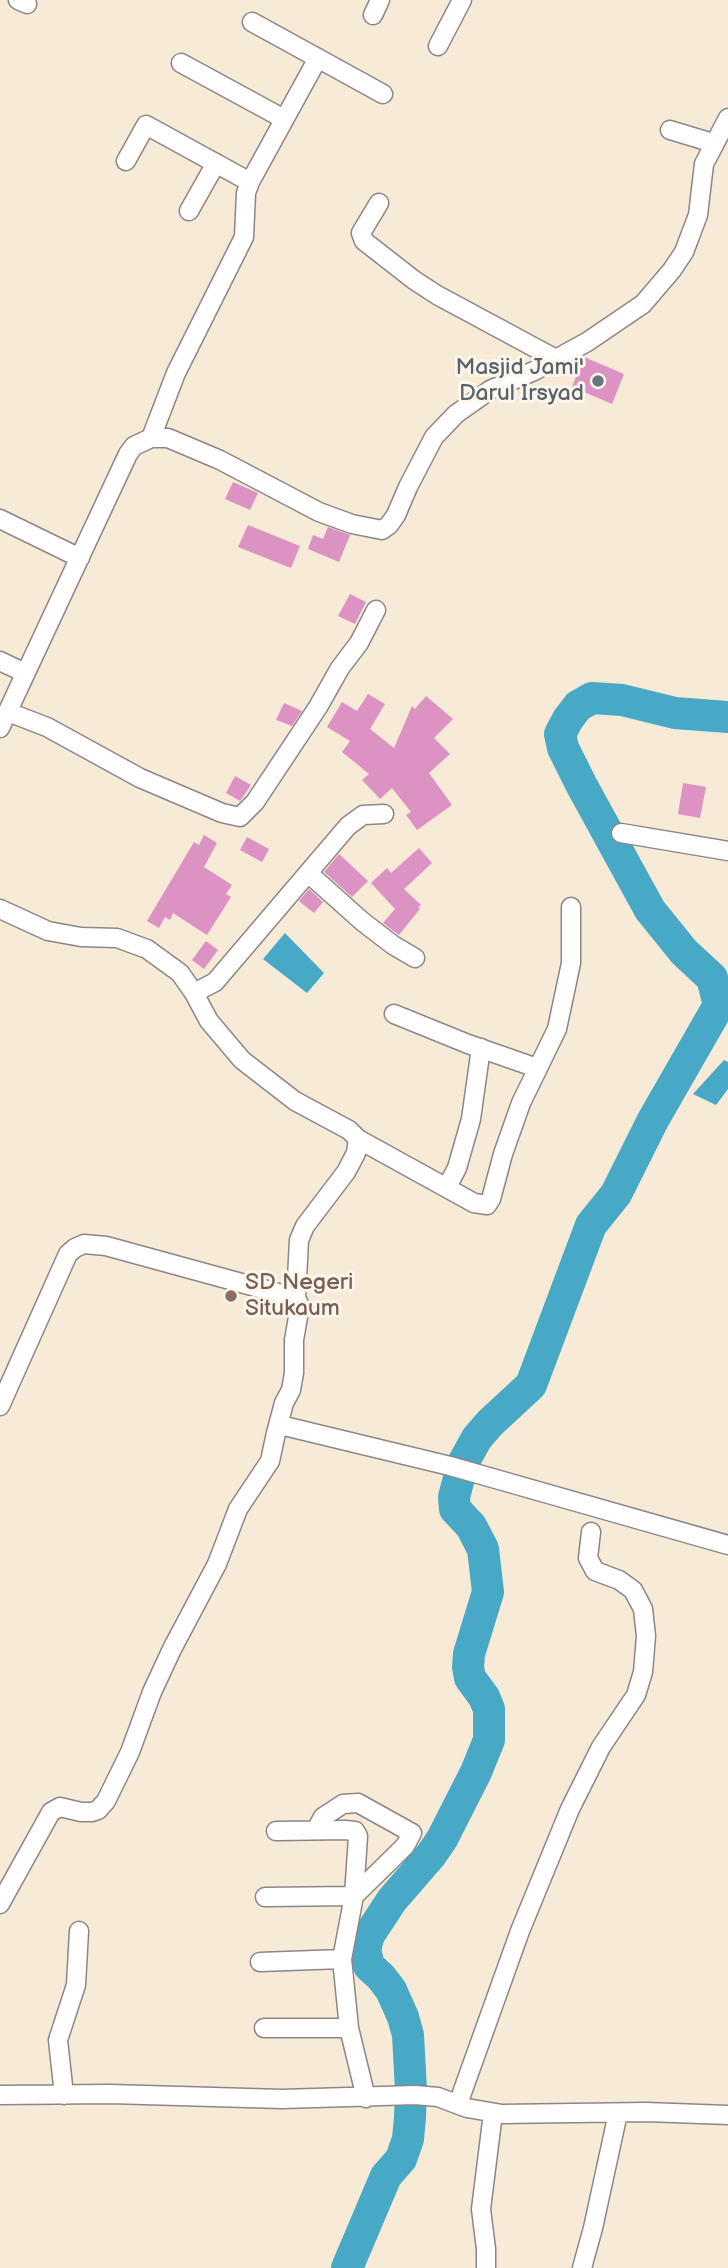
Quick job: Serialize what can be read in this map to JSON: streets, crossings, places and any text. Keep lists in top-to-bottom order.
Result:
{
  "places": ["Masjid Jami' Darul Irsyad", "SD Negeri Situkaum"]
}
